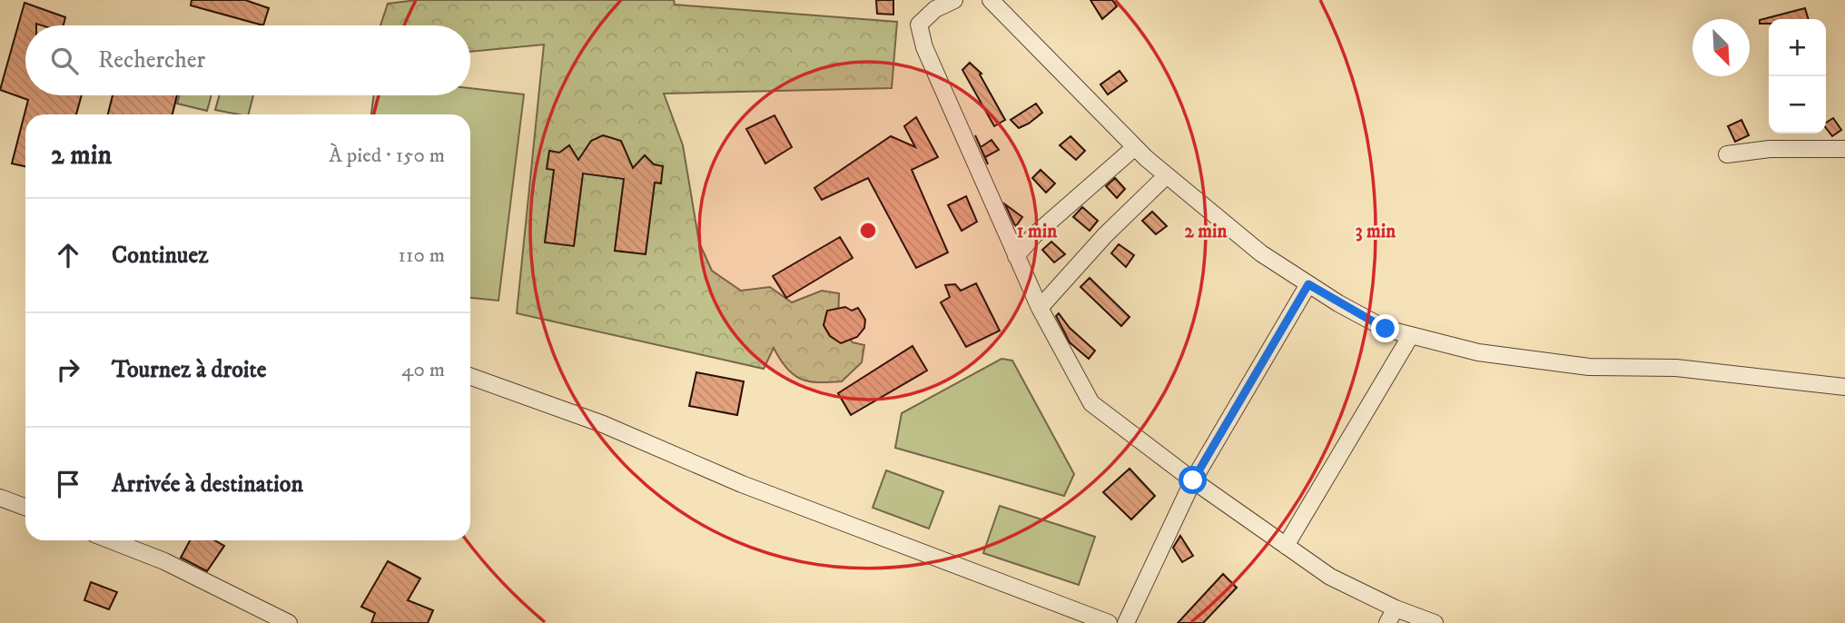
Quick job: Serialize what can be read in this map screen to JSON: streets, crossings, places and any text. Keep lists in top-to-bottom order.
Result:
{
  "north": "bottom right",
  "page": {
    "map_buttons": ["+", "−"],
    "search": "Rechercher",
    "heading": ["2 min", "À pied · 150 m"],
    "list": [
      ["Continuez", "110 m"],
      ["Tournez à droite", "40 m"],
      "Arrivée à destination"
    ]
  },
  "rings": ["1 min", "2 min", "3 min"]
}
